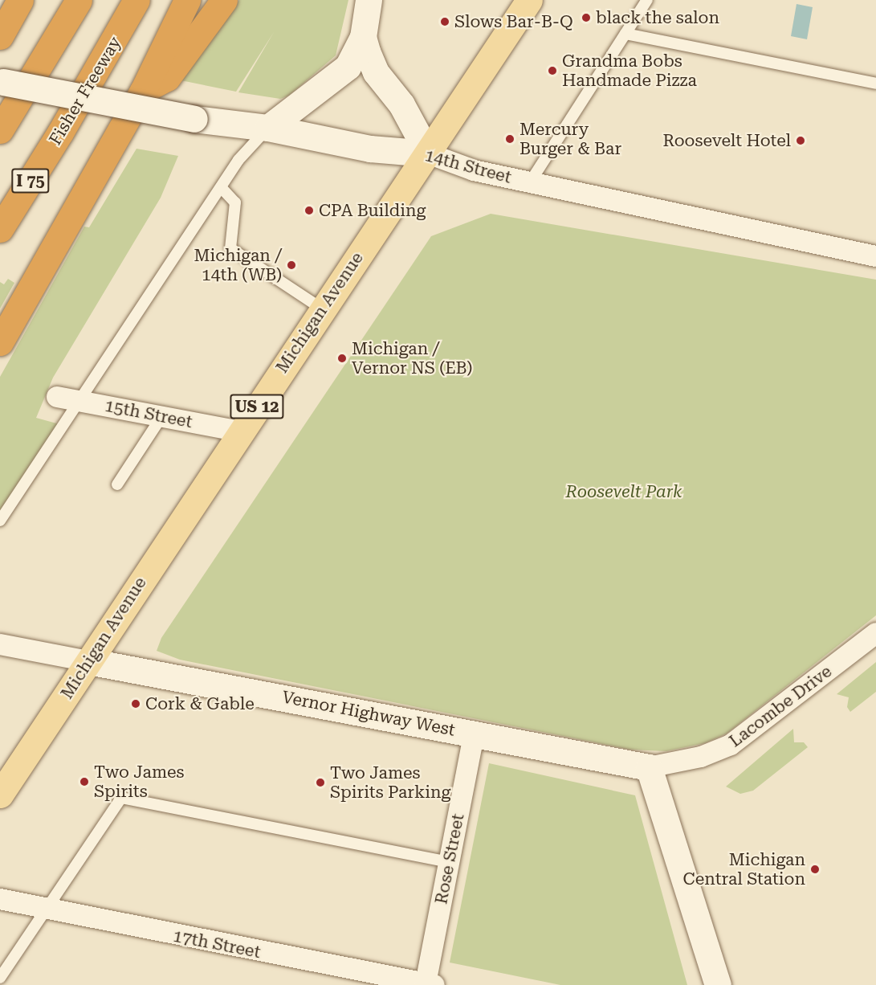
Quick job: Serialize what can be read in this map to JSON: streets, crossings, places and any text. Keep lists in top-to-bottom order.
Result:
{
  "streets": {
    "highway": ["Fisher Freeway", "I 75"],
    "main road": ["Michigan Avenue", "US 12"],
    "street": [
      "14th Street",
      "15th Street",
      "Lacombe Drive",
      "Vernor Highway West",
      "Rose Street",
      "17th Street"
    ]
  },
  "crossings": [
    ["14th Street", "Michigan Avenue"],
    ["Michigan Avenue", "15th Street"],
    ["Michigan Avenue", "Vernor Highway West"],
    ["Lacombe Drive", "Vernor Highway West"],
    ["Vernor Highway West", "Rose Street"],
    ["Rose Street", "17th Street"]
  ],
  "parks": ["Roosevelt Park"],
  "places": [
    "black the salon",
    "Slows Bar-B-Q",
    "Grandma Bobs Handmade Pizza",
    "Mercury Burger & Bar",
    "Roosevelt Hotel",
    "CPA Building",
    "Michigan / 14th (WB)",
    "Michigan / Vernor NS (EB)",
    "Cork & Gable",
    "Two James Spirits",
    "Two James Spirits Parking",
    "Michigan Central Station"
  ]
}
